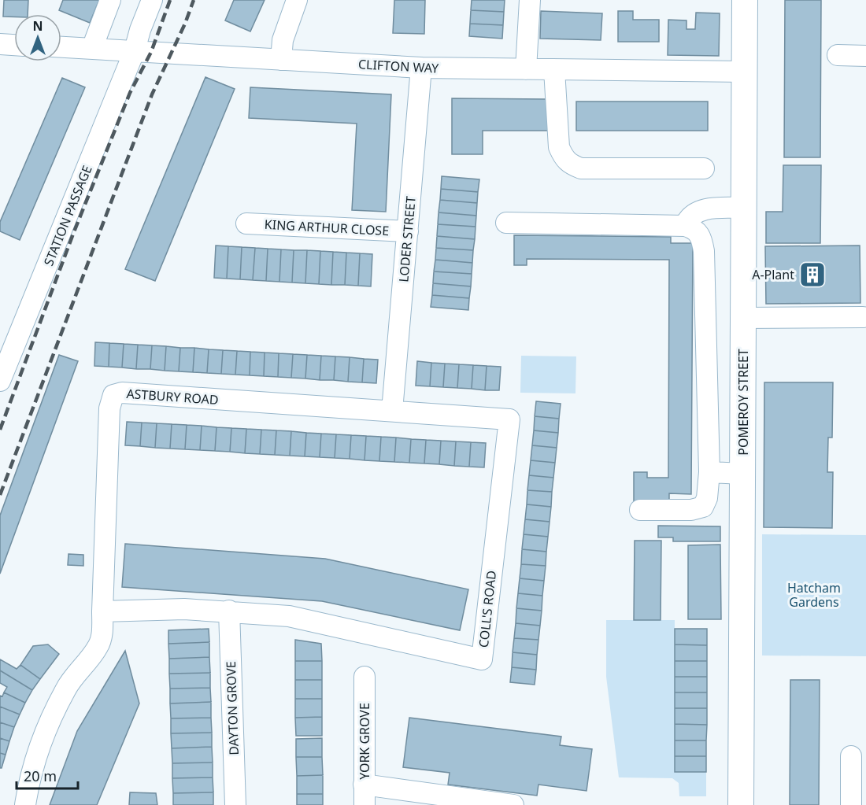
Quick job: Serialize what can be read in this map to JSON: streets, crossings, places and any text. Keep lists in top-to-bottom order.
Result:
{
  "streets": {
    "main road": ["POMEROY STREET"],
    "street": [
      "CLIFTON WAY",
      "STATION PASSAGE",
      "KING ARTHUR CLOSE",
      "LODER STREET",
      "ASTBURY ROAD",
      "COLL'S ROAD",
      "DAYTON GROVE",
      "YORK GROVE"
    ]
  },
  "crossings": [
    ["CLIFTON WAY", "STATION PASSAGE"],
    ["CLIFTON WAY", "LODER STREET"],
    ["CLIFTON WAY", "POMEROY STREET"],
    ["KING ARTHUR CLOSE", "LODER STREET"],
    ["LODER STREET", "ASTBURY ROAD"],
    ["LODER STREET", "COLL'S ROAD"],
    ["ASTBURY ROAD", "COLL'S ROAD"],
    ["COLL'S ROAD", "DAYTON GROVE"]
  ],
  "parks": ["Hatcham Gardens"],
  "places": {
    "building": ["A-Plant"]
  },
  "scale_bar": "20 m",
  "north": "top"
}
